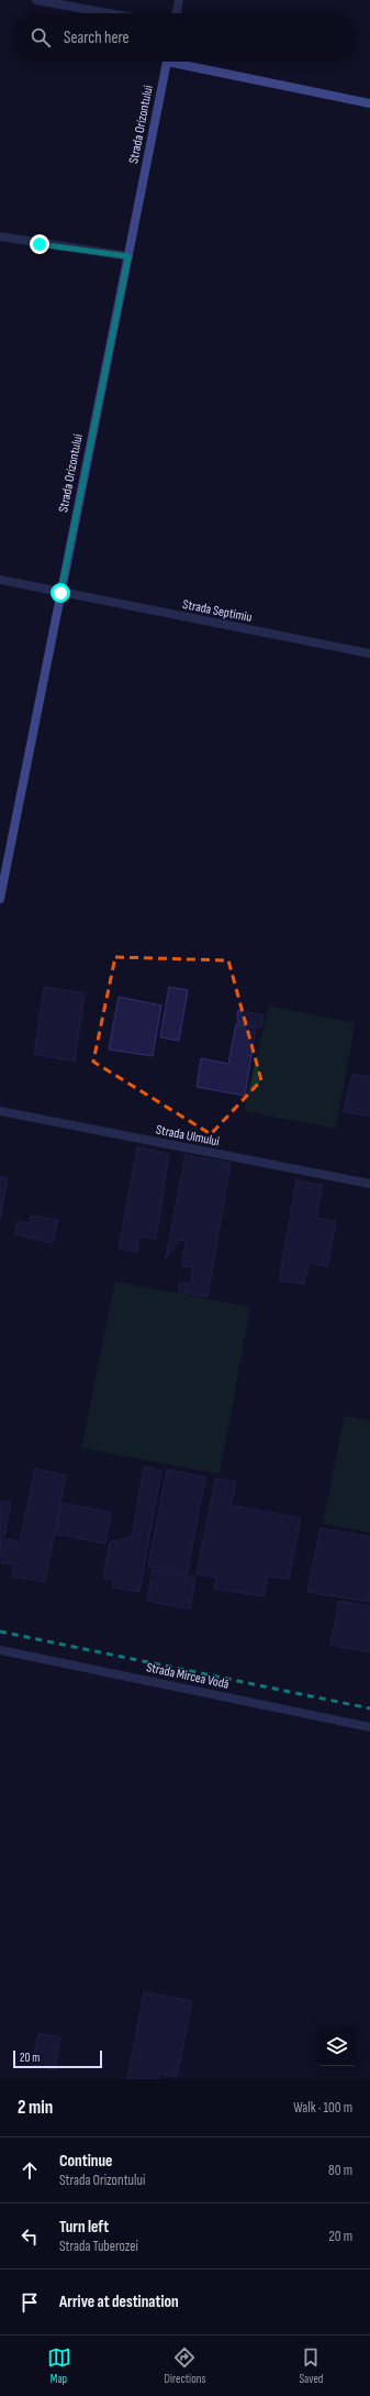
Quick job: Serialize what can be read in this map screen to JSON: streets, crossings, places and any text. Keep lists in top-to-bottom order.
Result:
{
  "streets": {
    "street": [
      "Strada Orizontului",
      "Strada Septimiu",
      "Strada Ulmului",
      "Strada Mircea Vodă"
    ]
  },
  "crossings": [
    ["Strada Orizontului", "Strada Septimiu"]
  ],
  "scale_bar": "20 m",
  "page": {
    "search": "Search here",
    "scale": "20 m",
    "heading": ["2 min", "Walk · 100 m"],
    "list": [
      ["Continue", "Strada Orizontului", "80 m"],
      ["Turn left", "Strada Tuberozei", "20 m"],
      "Arrive at destination"
    ],
    "nav": ["Map", "Directions", "Saved"]
  }
}
